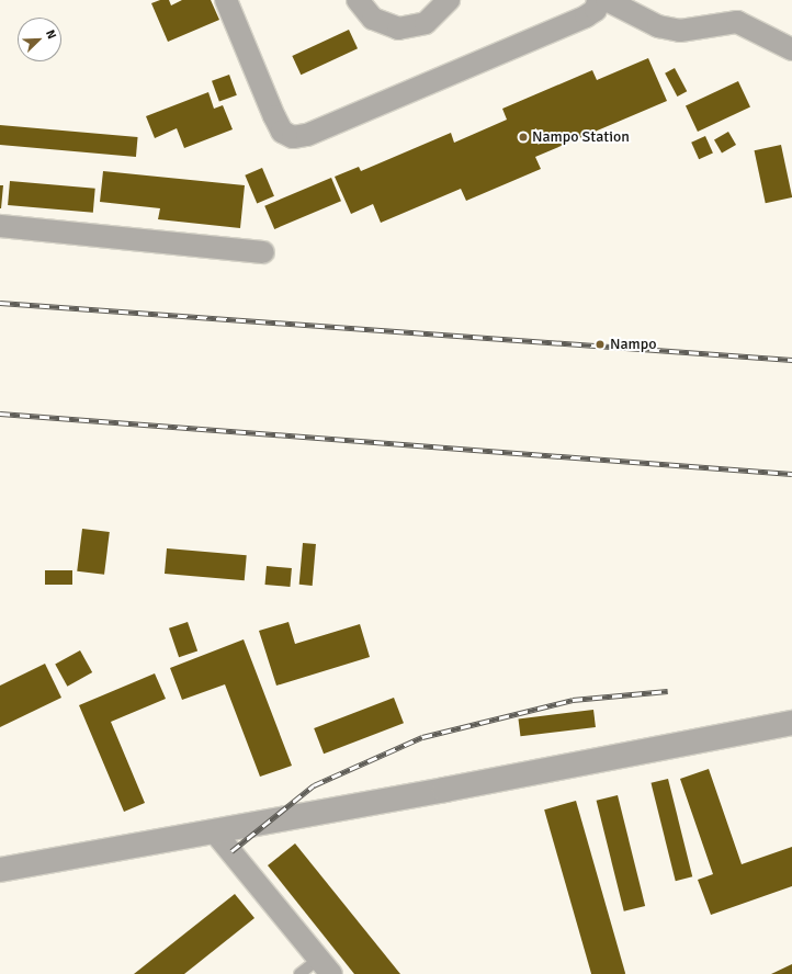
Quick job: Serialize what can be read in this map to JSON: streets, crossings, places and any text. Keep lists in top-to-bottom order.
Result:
{
  "places": ["Nampo Station", "Nampo"],
  "north": "top right"
}
